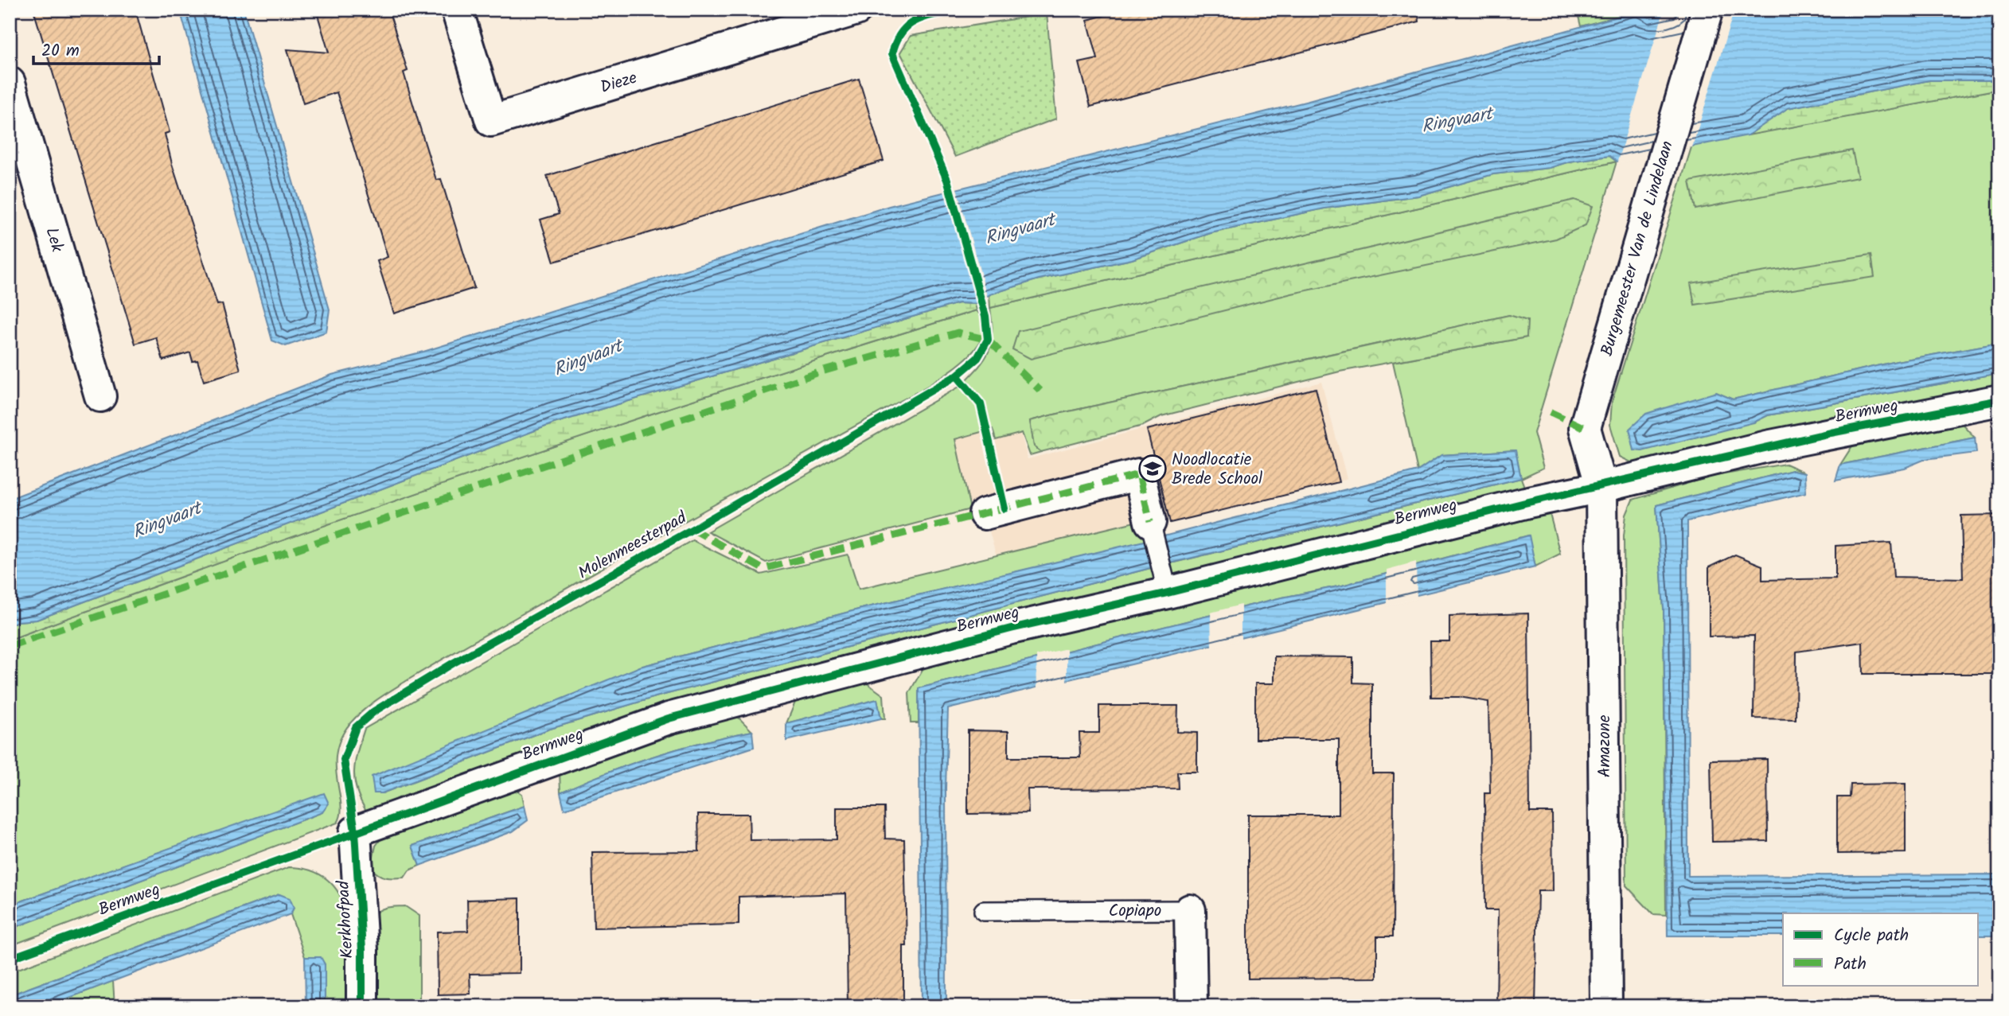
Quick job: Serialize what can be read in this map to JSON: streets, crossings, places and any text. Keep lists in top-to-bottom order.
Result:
{
  "streets": {
    "street": [
      "Dieze",
      "Lek",
      "Burgemeester Van de Lindelaan",
      "Bermweg",
      "Amazone",
      "Copiapo",
      "Kerkhofpad"
    ],
    "cycle path": ["Molenmeesterpad"]
  },
  "crossings": [
    ["Burgemeester Van de Lindelaan", "Bermweg"],
    ["Burgemeester Van de Lindelaan", "Amazone"],
    ["Bermweg", "Amazone"],
    ["Bermweg", "Kerkhofpad"]
  ],
  "water": ["Ringvaart"],
  "places": {
    "school or university": ["Noodlocatie Brede School"]
  },
  "legend": ["Cycle path", "Path"],
  "scale_bar": "20 m"
}
